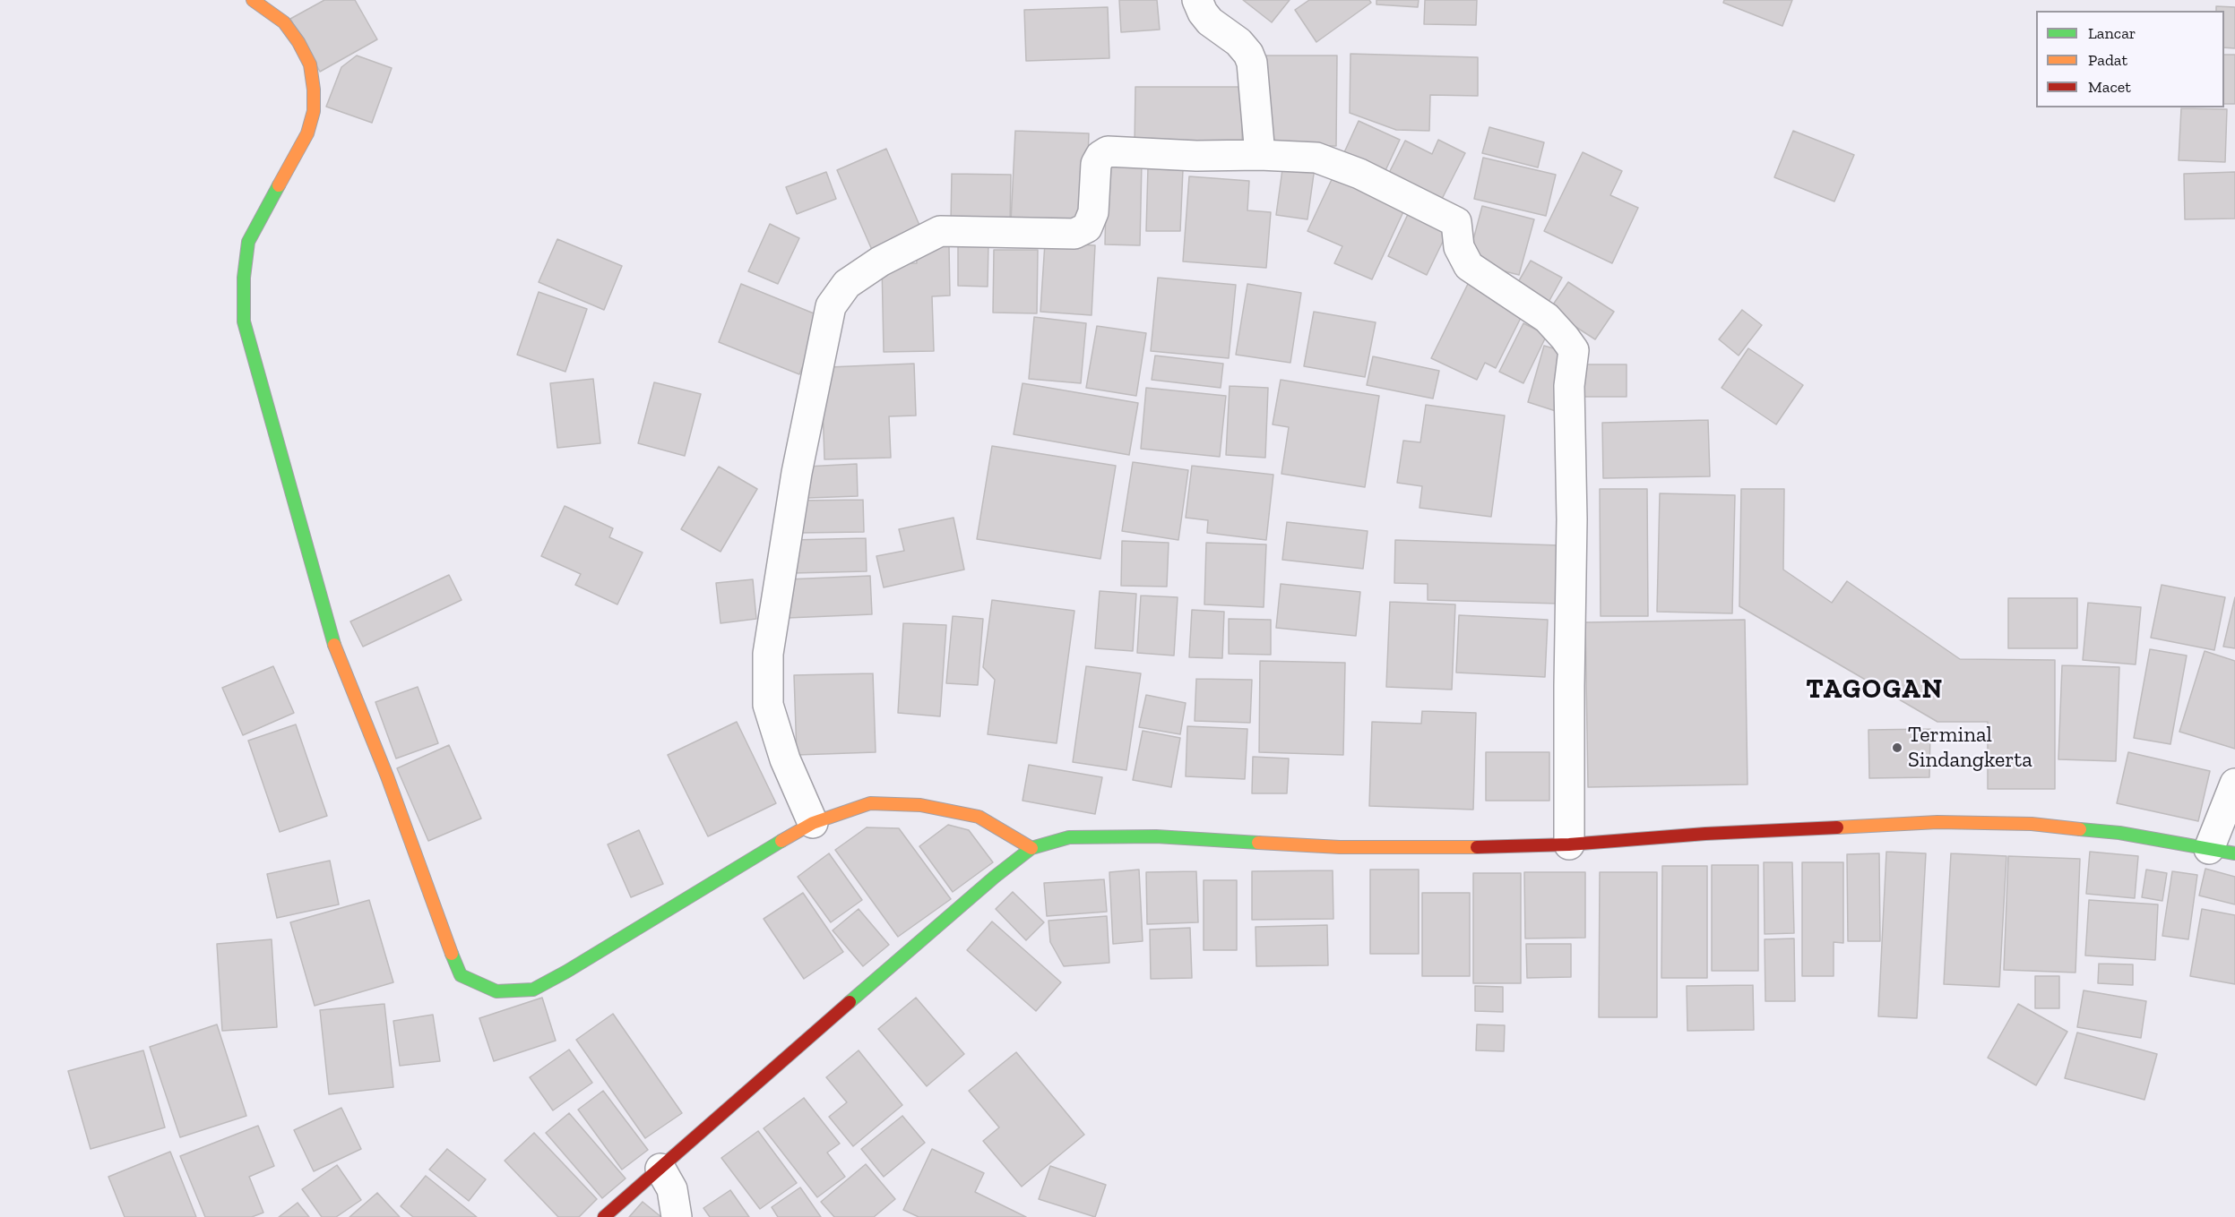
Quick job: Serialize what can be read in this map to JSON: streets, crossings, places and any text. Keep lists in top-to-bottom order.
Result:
{
  "districts": ["TAGOGAN"],
  "places": ["Terminal Sindangkerta"],
  "legend": ["Lancar", "Padat", "Macet"]
}
